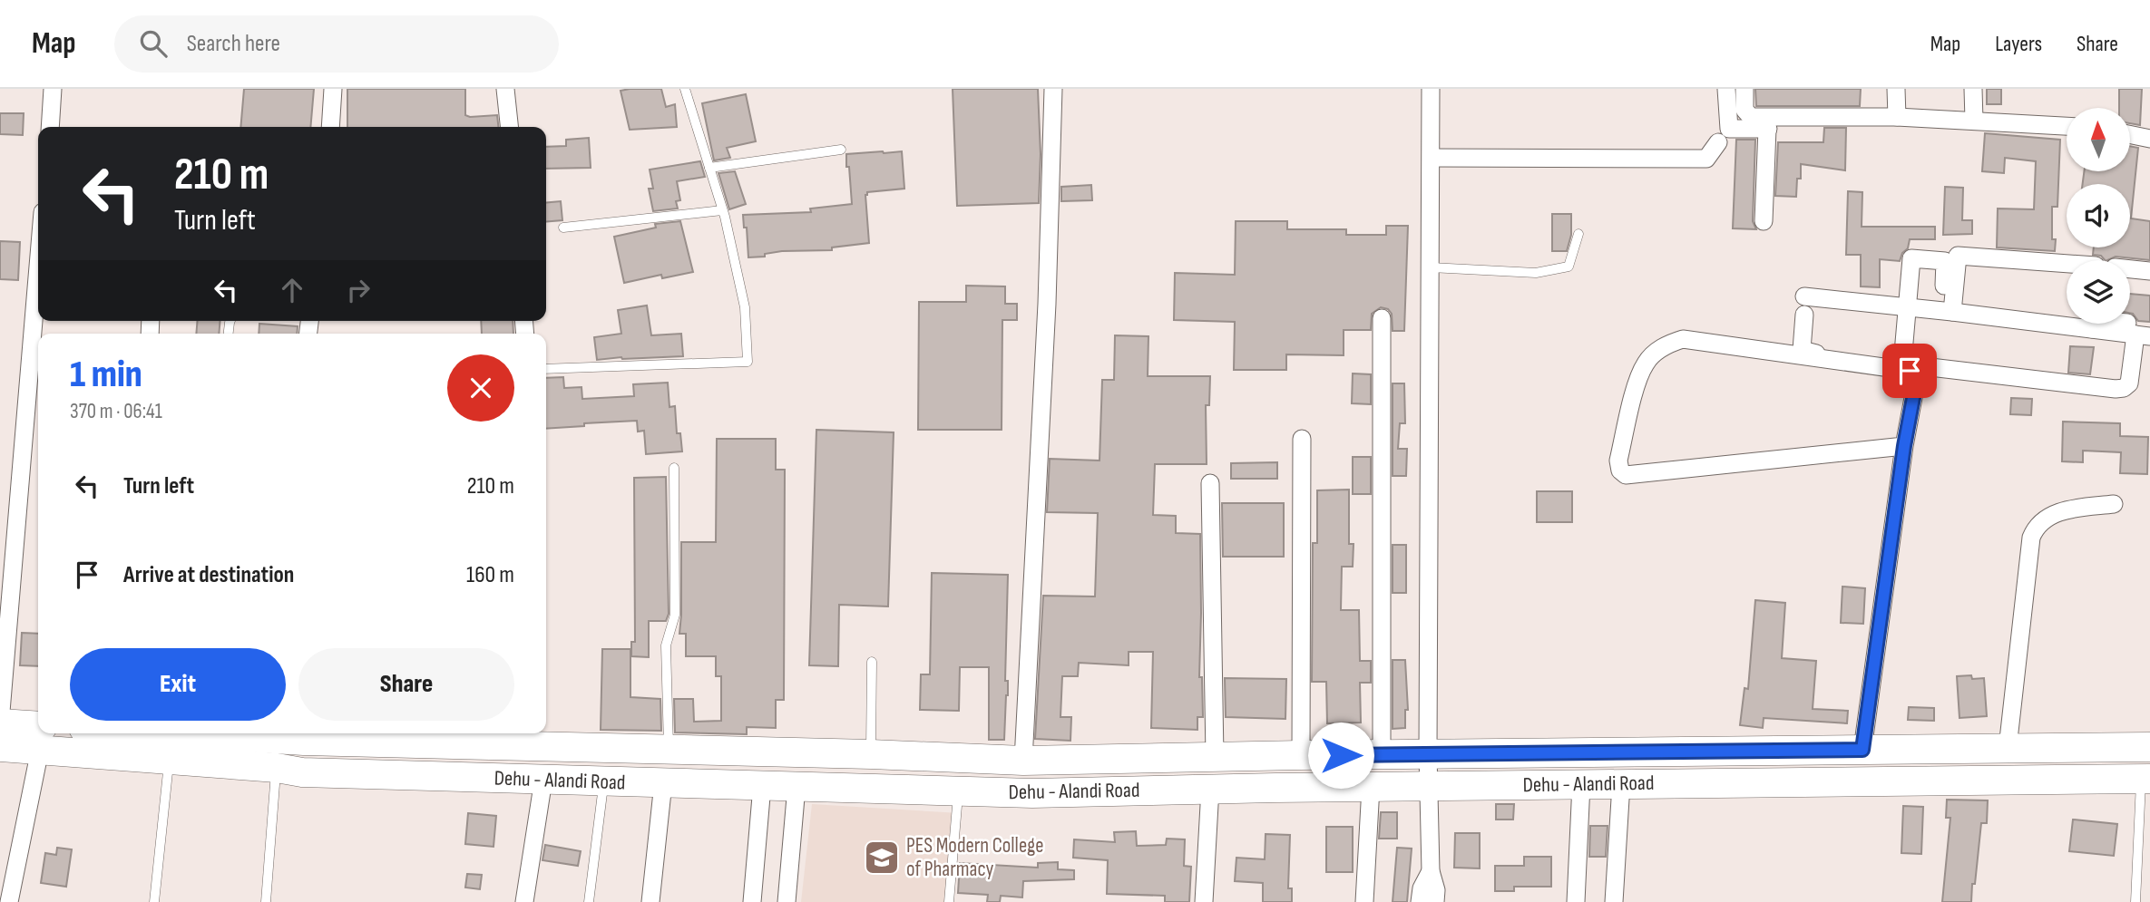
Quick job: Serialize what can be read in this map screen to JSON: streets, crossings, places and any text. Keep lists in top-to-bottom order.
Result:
{
  "streets": {
    "main road": ["Dehu - Alandi Road"]
  },
  "places": {
    "school or university": ["PES Modern College of Pharmacy"]
  },
  "north": "top",
  "page": {
    "header": "Map",
    "search": "Search here",
    "nav": ["Map", "Layers", "Share"],
    "turn": ["210 m", "Turn left"],
    "heading": ["1 min", "370 m · 06:41"],
    "list": [
      {
        "name": "Turn left",
        "value": "210 m"
      },
      {
        "name": "Arrive at destination",
        "value": "160 m"
      }
    ],
    "buttons": ["Exit", "Share"]
  }
}
